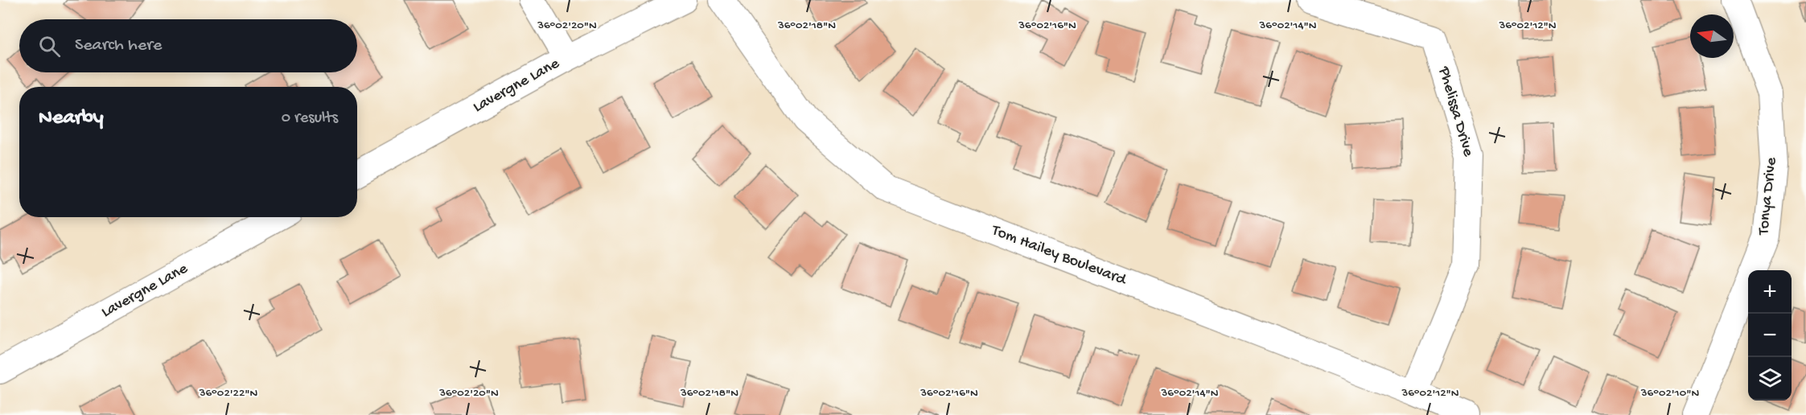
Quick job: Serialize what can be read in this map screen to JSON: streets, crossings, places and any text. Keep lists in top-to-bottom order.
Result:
{
  "streets": {
    "street": [
      "Lavergne Lane",
      "Phelissa Drive",
      "Tonya Drive",
      "Tom Hailey Boulevard"
    ]
  },
  "crossings": [
    ["Phelissa Drive", "Tom Hailey Boulevard"]
  ],
  "north": "left",
  "page": {
    "search": "Search here",
    "heading": ["Nearby", "0 results"],
    "map_buttons": ["+", "−"]
  },
  "coordinates": [
    "36°02'20\"N",
    "36°02'18\"N",
    "36°02'16\"N",
    "36°02'14\"N",
    "36°02'12\"N",
    "36°02'22\"N",
    "36°02'10\"N"
  ]
}
